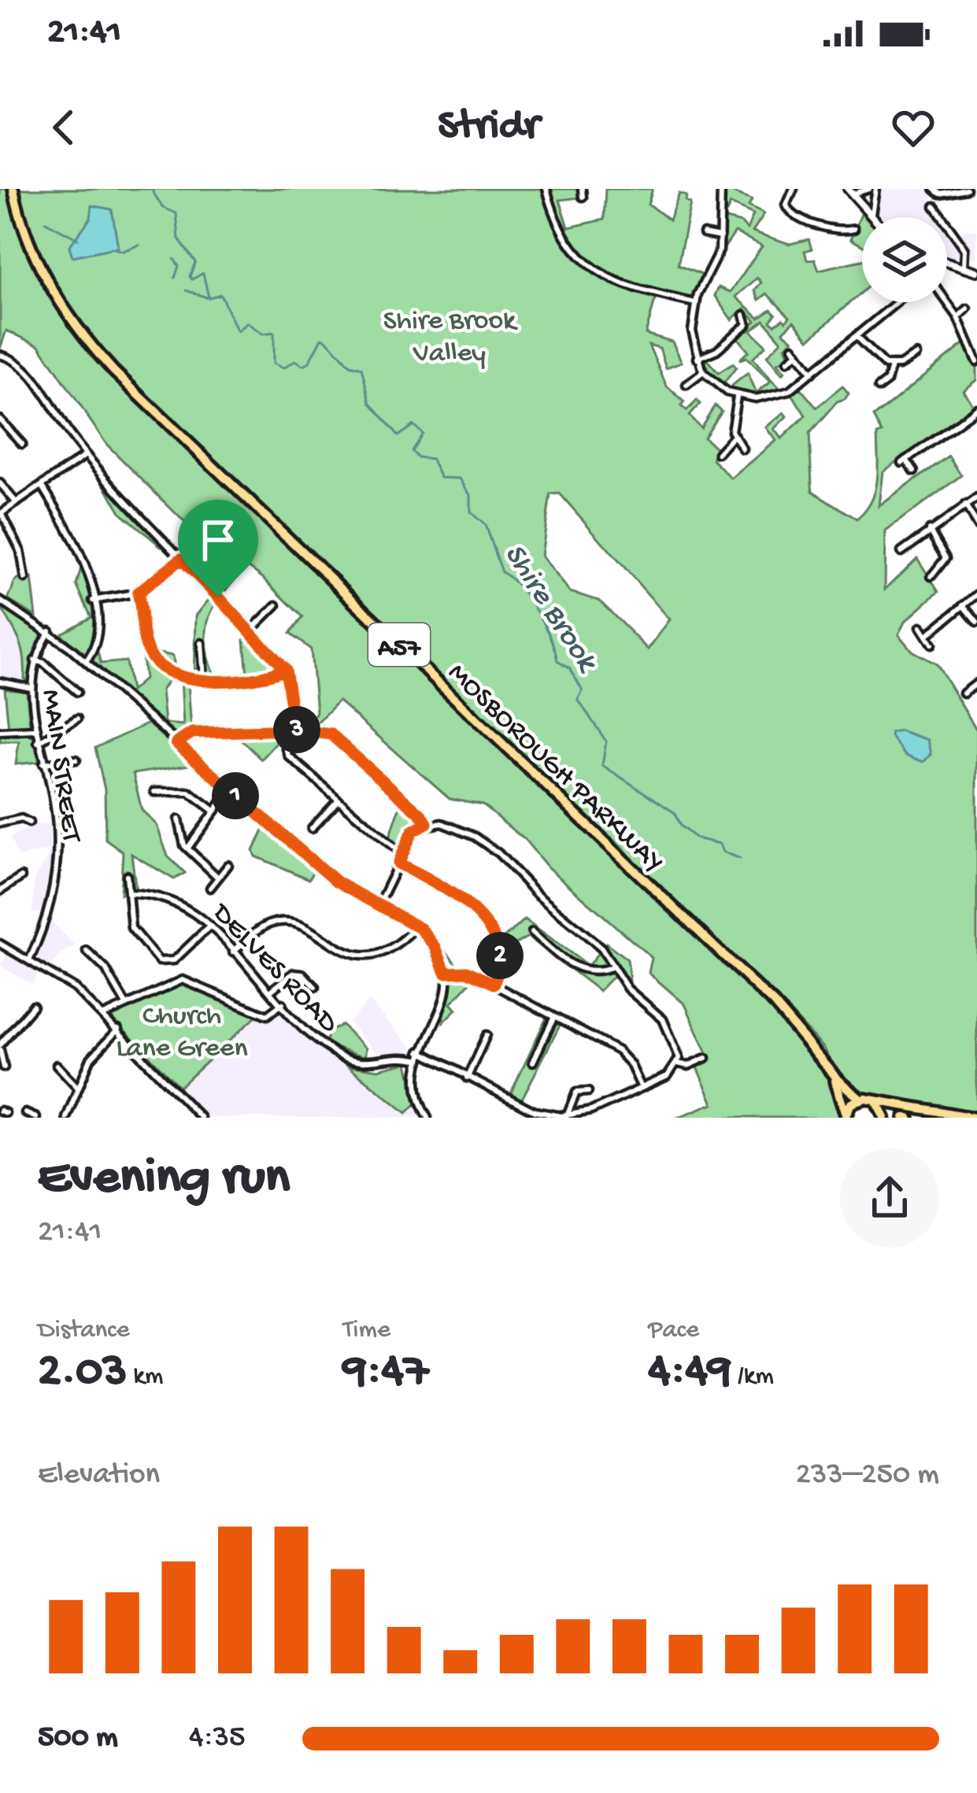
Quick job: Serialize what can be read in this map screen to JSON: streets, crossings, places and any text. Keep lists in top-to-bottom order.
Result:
{
  "streets": {
    "highway": ["A57", "MOSBOROUGH PARKWAY"],
    "street": ["MAIN STREET", "DELVES ROAD"]
  },
  "crossings": [
    ["A57", "MOSBOROUGH PARKWAY"]
  ],
  "water": ["Shire Brook"],
  "parks": ["Shire Brook Valley", "Church Lane Green"],
  "page": {
    "status": "21:41",
    "header": "Stridr",
    "pins": ["3", "1", "2"],
    "heading": ["Evening run", "21:41"],
    "stats": [
      ["Distance", "2.03 km"],
      ["Time", "9:47"],
      ["Pace", "4:49 /km"]
    ],
    "chart": ["Elevation", "233–250 m"],
    "list": [
      {
        "name": "500 m",
        "note": "4:35"
      }
    ]
  }
}
